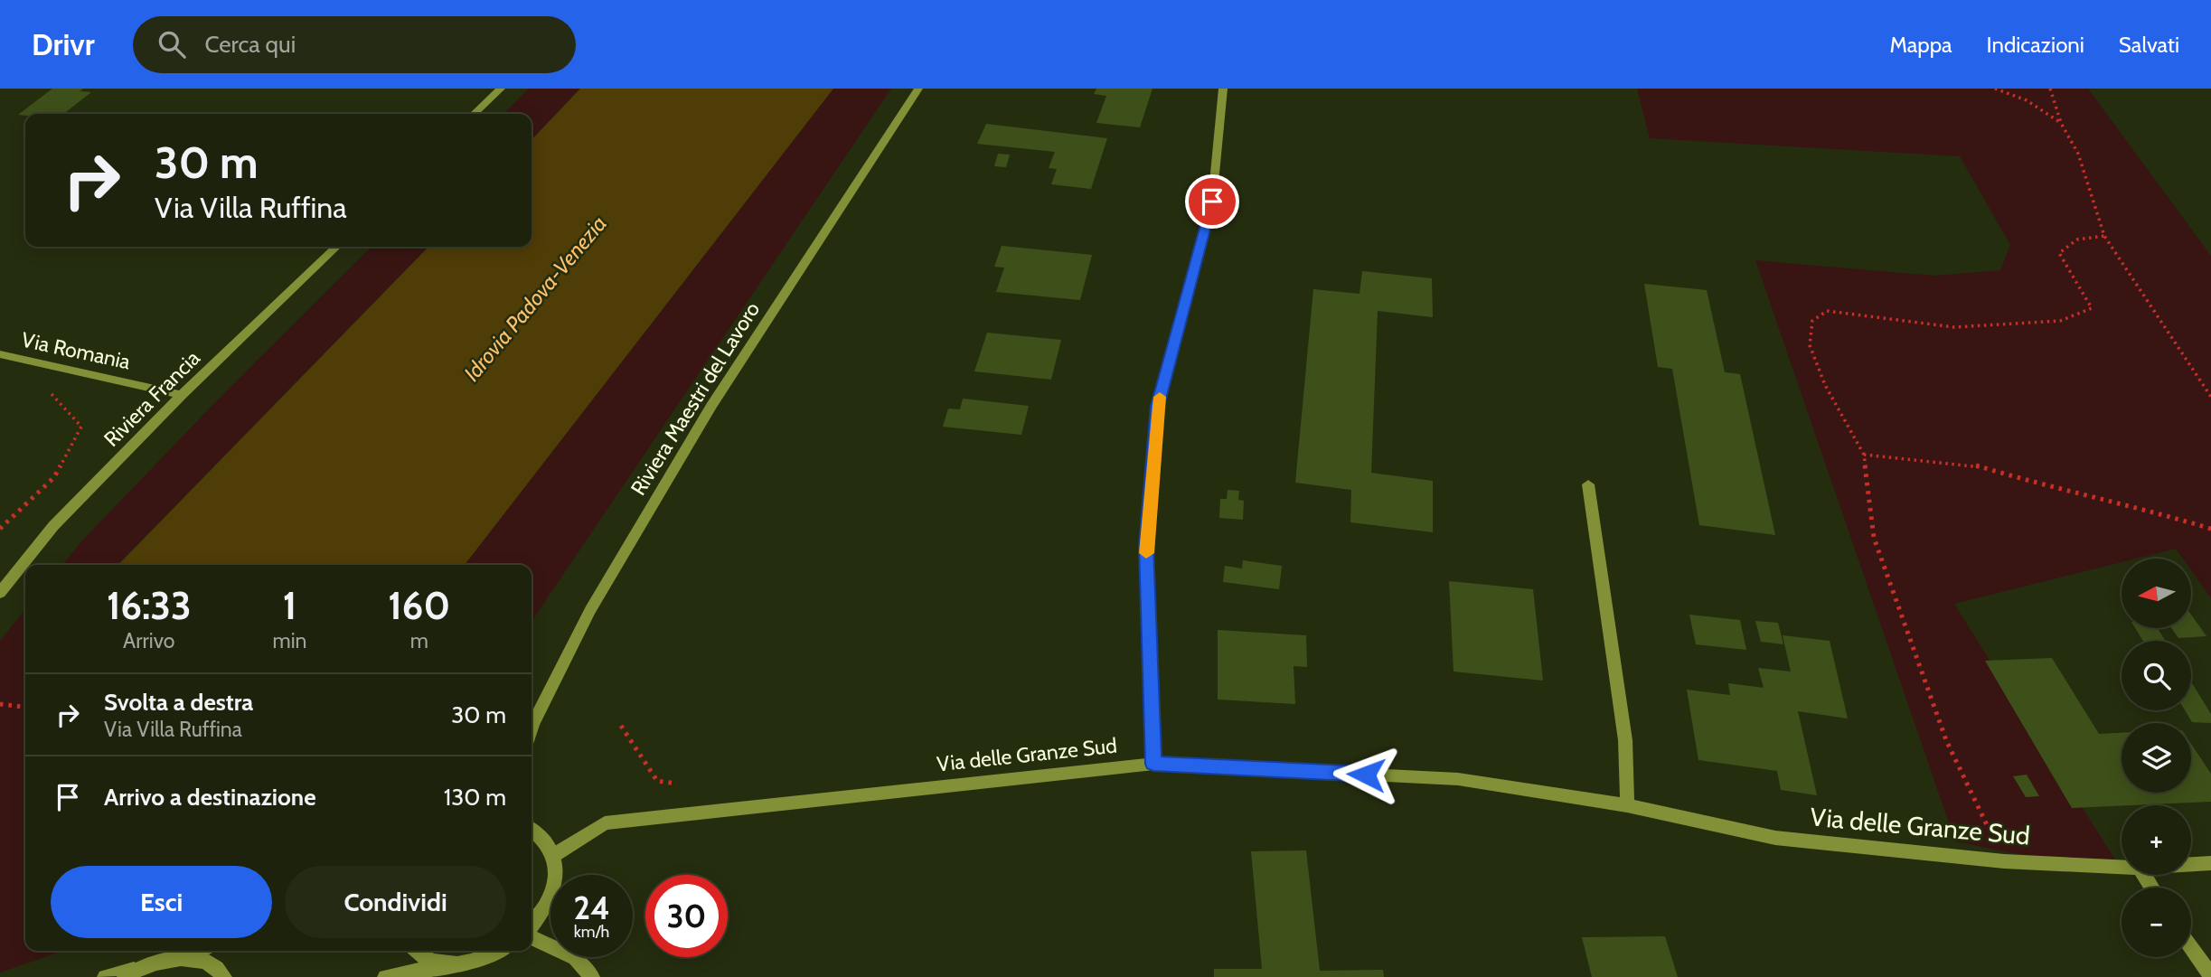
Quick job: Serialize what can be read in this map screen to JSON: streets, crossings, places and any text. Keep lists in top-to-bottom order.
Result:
{
  "streets": {
    "street": [
      "Via Romania",
      "Riviera Francia",
      "Riviera Maestri del Lavoro",
      "Via delle Granze Sud"
    ]
  },
  "crossings": [
    ["Via Romania", "Riviera Francia"]
  ],
  "water": ["Idrovia Padova-Venezia"],
  "north": "left",
  "page": {
    "header": "Drivr",
    "search": "Cerca qui",
    "nav": ["Mappa", "Indicazioni", "Salvati"],
    "turn": ["30 m", "Via Villa Ruffina"],
    "map_buttons": ["+", "−"],
    "eta": [
      "16:33",
      "Arrivo",
      "1",
      "min",
      "160",
      "m"
    ],
    "list": [
      {
        "name": "Svolta a destra",
        "note": "Via Villa Ruffina",
        "value": "30 m"
      },
      {
        "name": "Arrivo a destinazione",
        "value": "130 m"
      }
    ],
    "buttons": ["Esci", "Condividi"],
    "speed": "24 km/h",
    "limit": "30"
  }
}
